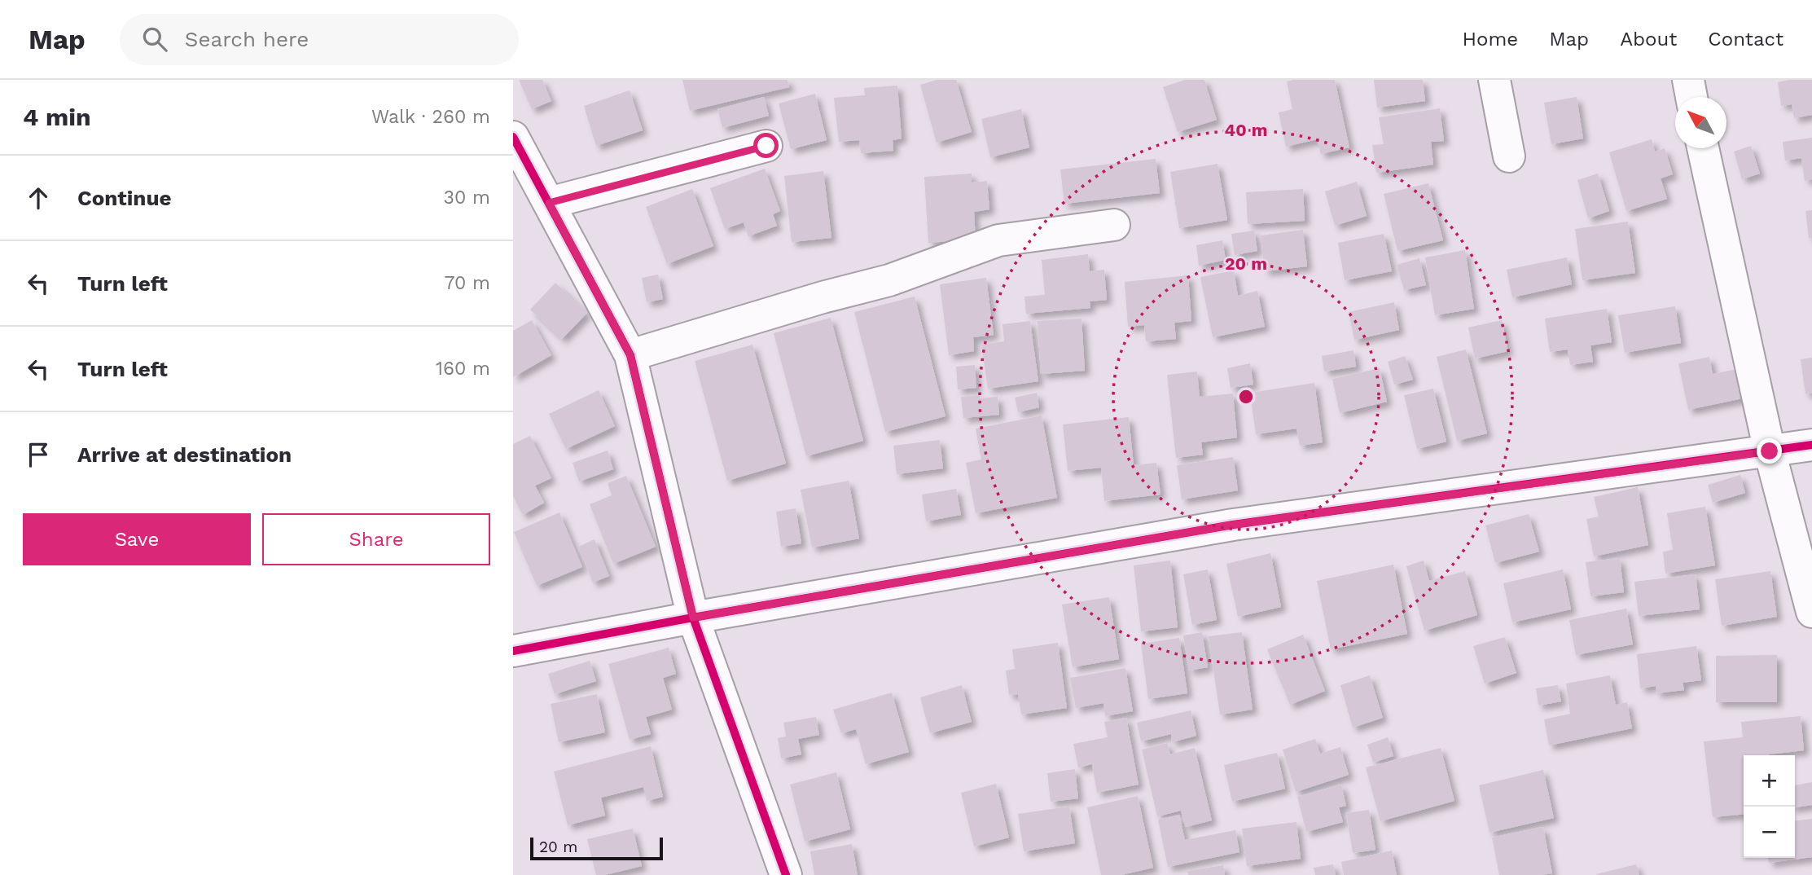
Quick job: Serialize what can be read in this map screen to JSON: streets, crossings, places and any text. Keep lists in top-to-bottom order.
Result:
{
  "scale_bar": "20 m",
  "north": "top left",
  "page": {
    "header": "Map",
    "search": "Search here",
    "nav": [
      "Home",
      "Map",
      "About",
      "Contact"
    ],
    "heading": ["4 min", "Walk · 260 m"],
    "list": [
      ["Continue", "30 m"],
      ["Turn left", "70 m"],
      ["Turn left", "160 m"],
      "Arrive at destination"
    ],
    "buttons": ["Save", "Share"],
    "map_buttons": ["+", "−"],
    "scale": "20 m"
  },
  "rings": ["40 m", "20 m"]
}
